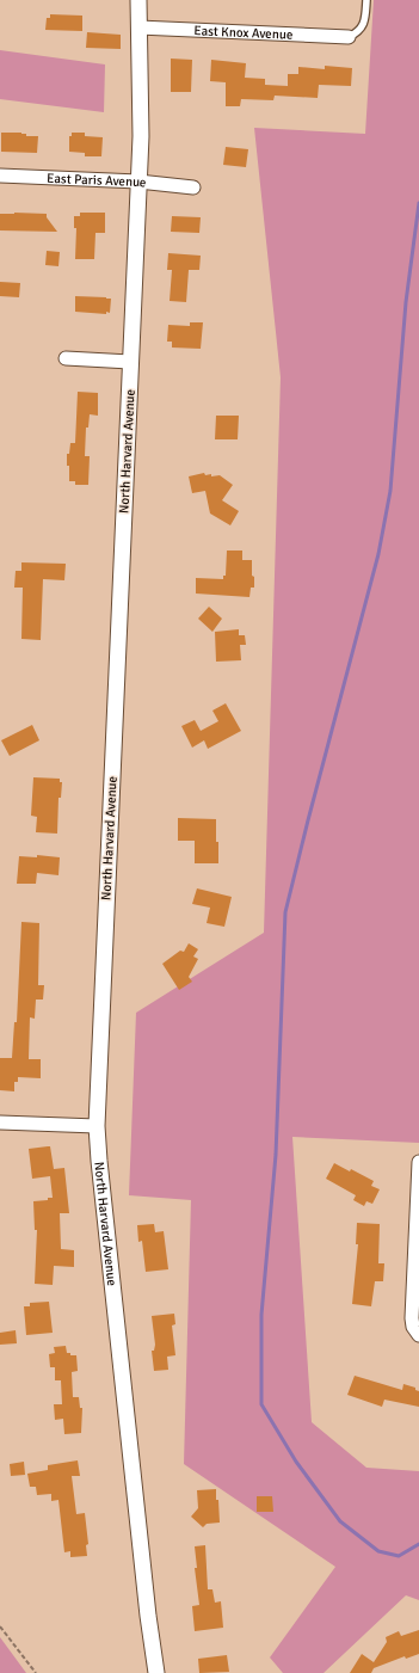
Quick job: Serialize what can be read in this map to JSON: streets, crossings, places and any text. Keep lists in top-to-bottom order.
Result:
{
  "streets": {
    "street": ["East Knox Avenue", "East Paris Avenue", "North Harvard Avenue"]
  },
  "crossings": [
    ["East Knox Avenue", "North Harvard Avenue"],
    ["East Paris Avenue", "North Harvard Avenue"]
  ]
}
